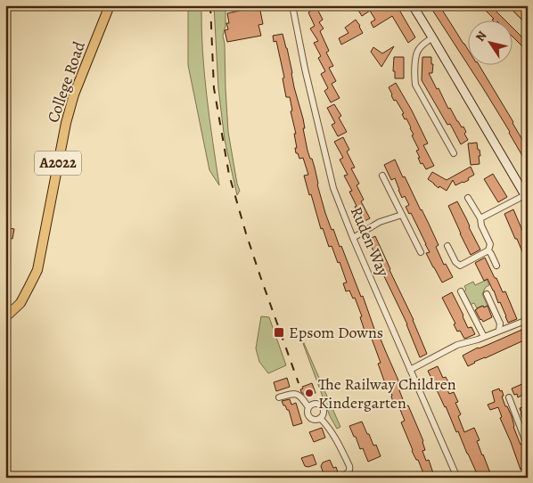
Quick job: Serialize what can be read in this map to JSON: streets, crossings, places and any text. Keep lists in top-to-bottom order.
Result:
{
  "streets": {
    "main road": ["College Road", "A2022"],
    "street": ["Ruden Way"]
  },
  "places": {
    "transit": ["Epsom Downs"],
    "other": ["The Railway Children Kindergarten"]
  },
  "north": "top left"
}
